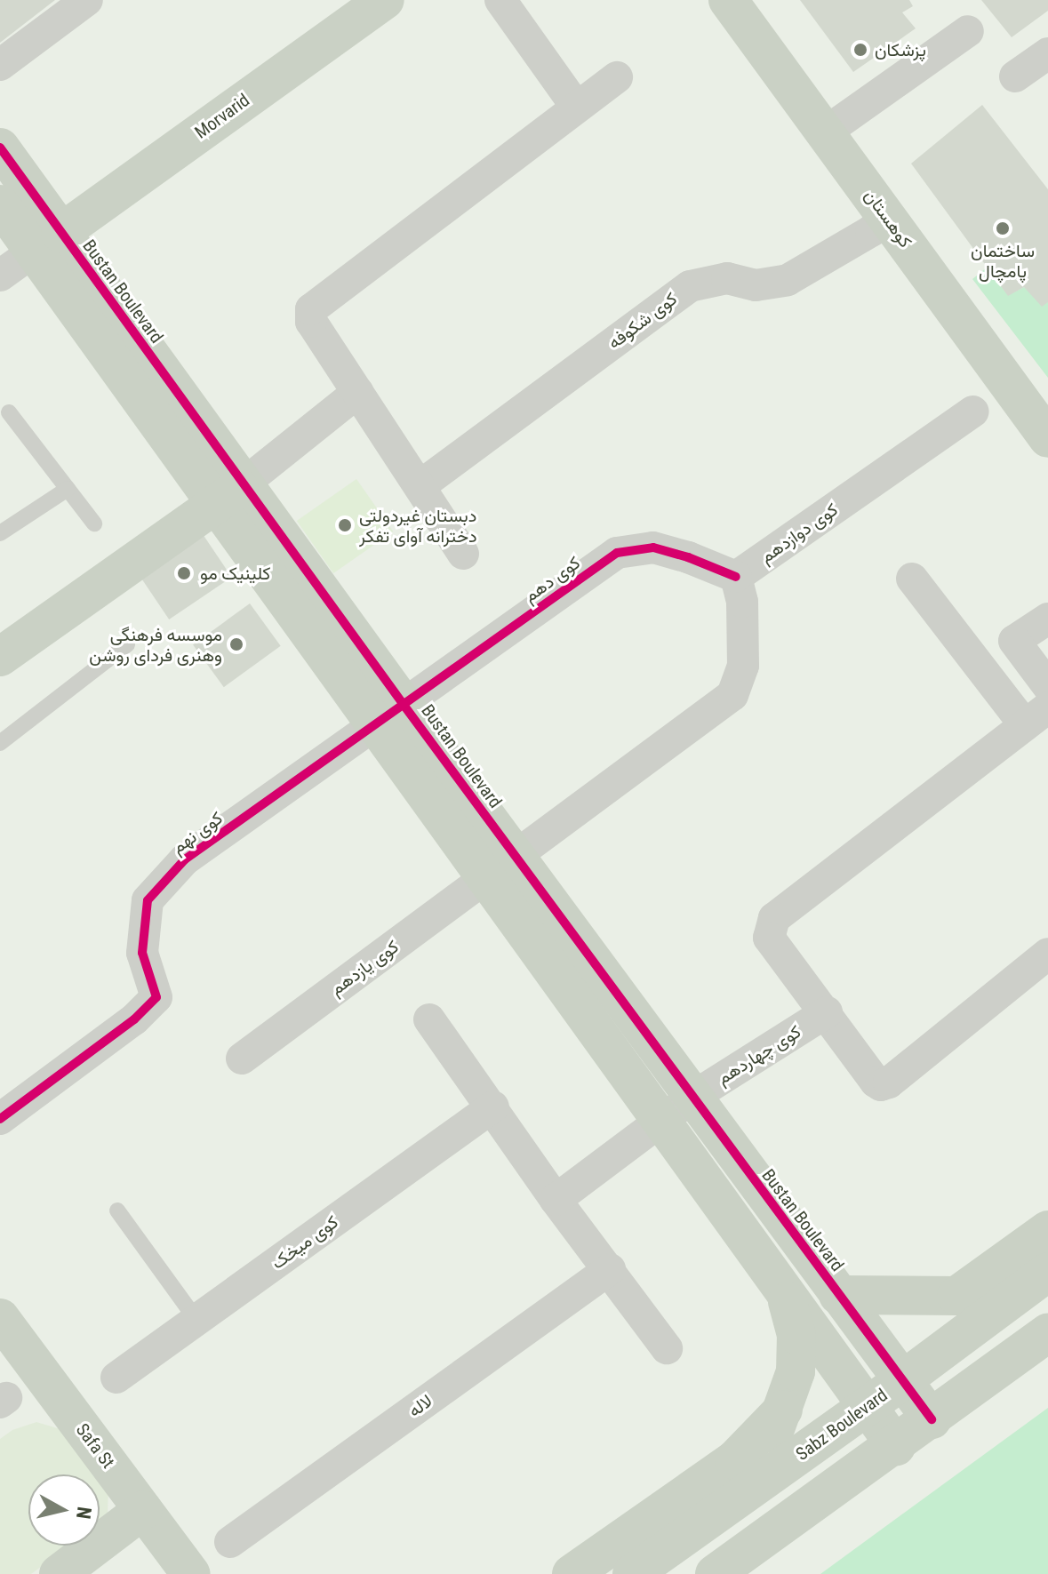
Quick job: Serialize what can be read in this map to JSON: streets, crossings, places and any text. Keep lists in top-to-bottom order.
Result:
{
  "streets": {
    "street": [
      "Morvarid",
      "کوهستان",
      "Bustan Boulevard",
      "کوی شکوفه",
      "کوی دوازدهم",
      "کوی دهم",
      "کوی نهم",
      "کوی یازدهم",
      "کوی چهاردهم",
      "کوی میخک",
      "لاله",
      "Sabz Boulevard",
      "Safa St"
    ]
  },
  "crossings": [
    ["Morvarid", "Bustan Boulevard"],
    ["کوهستان", "کوی شکوفه"],
    ["Bustan Boulevard", "کوی دهم"],
    ["Bustan Boulevard", "کوی نهم"],
    ["Bustan Boulevard", "کوی یازدهم"],
    ["Bustan Boulevard", "کوی چهاردهم"],
    ["Bustan Boulevard", "Sabz Boulevard"],
    ["کوی دوازدهم", "کوی دهم"],
    ["کوی دهم", "کوی نهم"]
  ],
  "places": [
    "پزشکان",
    "ساختمان پامچال",
    "دبستان غیردولتی دخترانه آوای تفکر",
    "کلینیک مو",
    "موسسه فرهنگی وهنری فردای روشن"
  ],
  "north": "right"
}
